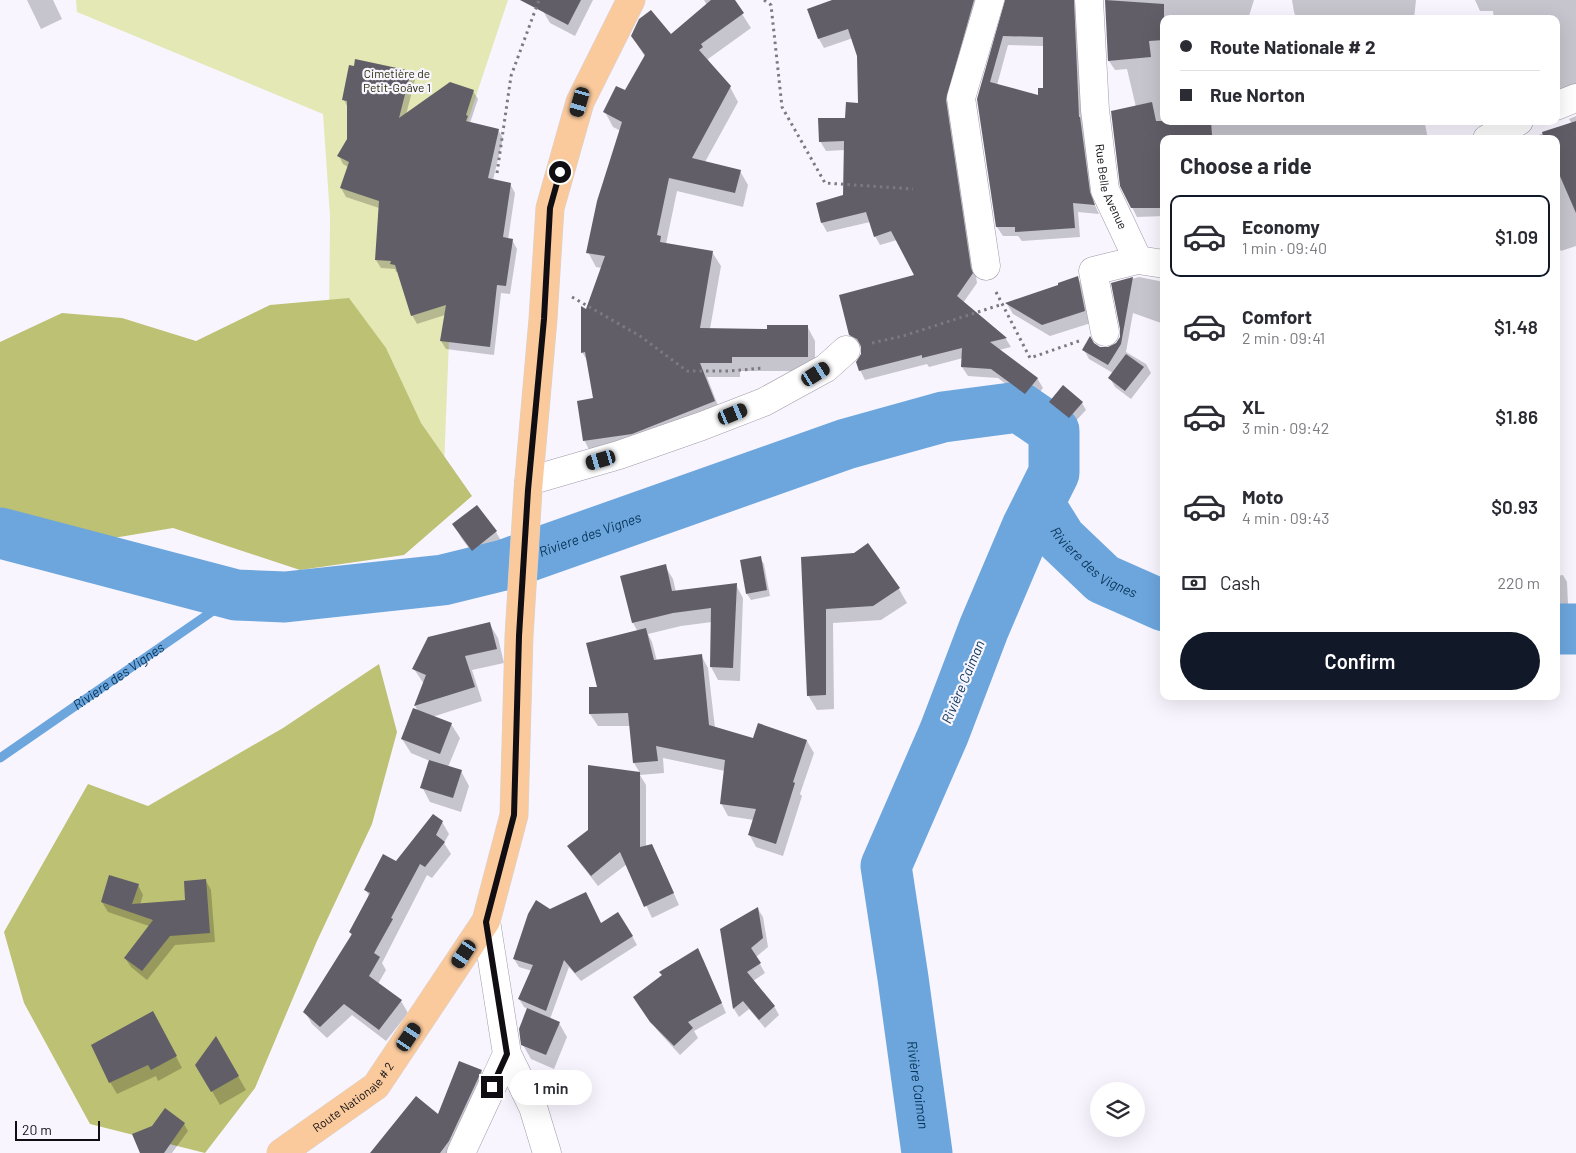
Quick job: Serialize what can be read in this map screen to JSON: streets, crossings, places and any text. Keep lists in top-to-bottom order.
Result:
{
  "streets": {
    "main road": ["Route Nationale # 2"],
    "street": ["Rue Belle Avenue"]
  },
  "water": ["Riviere des Vignes", "Rivière Caiman"],
  "parks": ["Cimetière de Petit-Goâve 1"],
  "scale_bar": "20 m",
  "page": {
    "banner": ["Route Nationale # 2", "Rue Norton"],
    "heading": "Choose a ride",
    "list": [
      {
        "name": "Economy",
        "note": "1 min · 09:40",
        "value": "$1.09"
      },
      {
        "name": "Comfort",
        "note": "2 min · 09:41",
        "value": "$1.48"
      },
      {
        "name": "XL",
        "note": "3 min · 09:42",
        "value": "$1.86"
      },
      {
        "name": "Moto",
        "note": "4 min · 09:43",
        "value": "$0.93"
      }
    ],
    "pay": ["Cash", "220 m"],
    "buttons": "Confirm",
    "bubble": "1 min",
    "scale": "20 m"
  }
}
